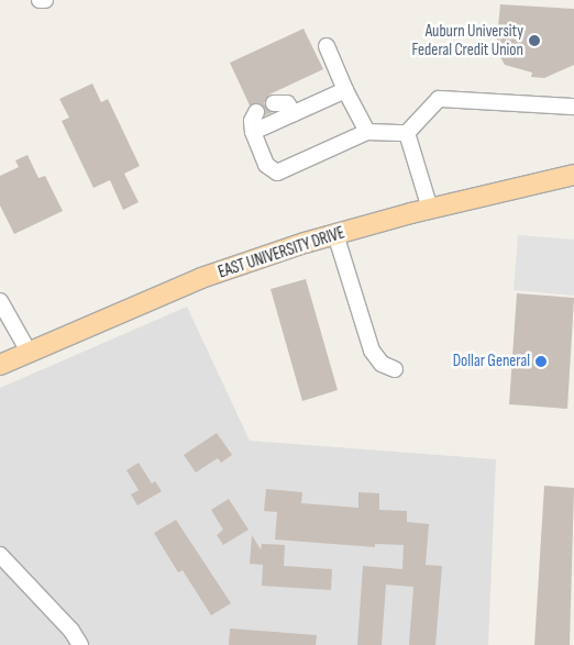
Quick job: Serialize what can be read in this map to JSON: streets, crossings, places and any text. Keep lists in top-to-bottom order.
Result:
{
  "streets": {
    "main road": ["EAST UNIVERSITY DRIVE"]
  },
  "places": ["Auburn University Federal Credit Union", "Dollar General"]
}
